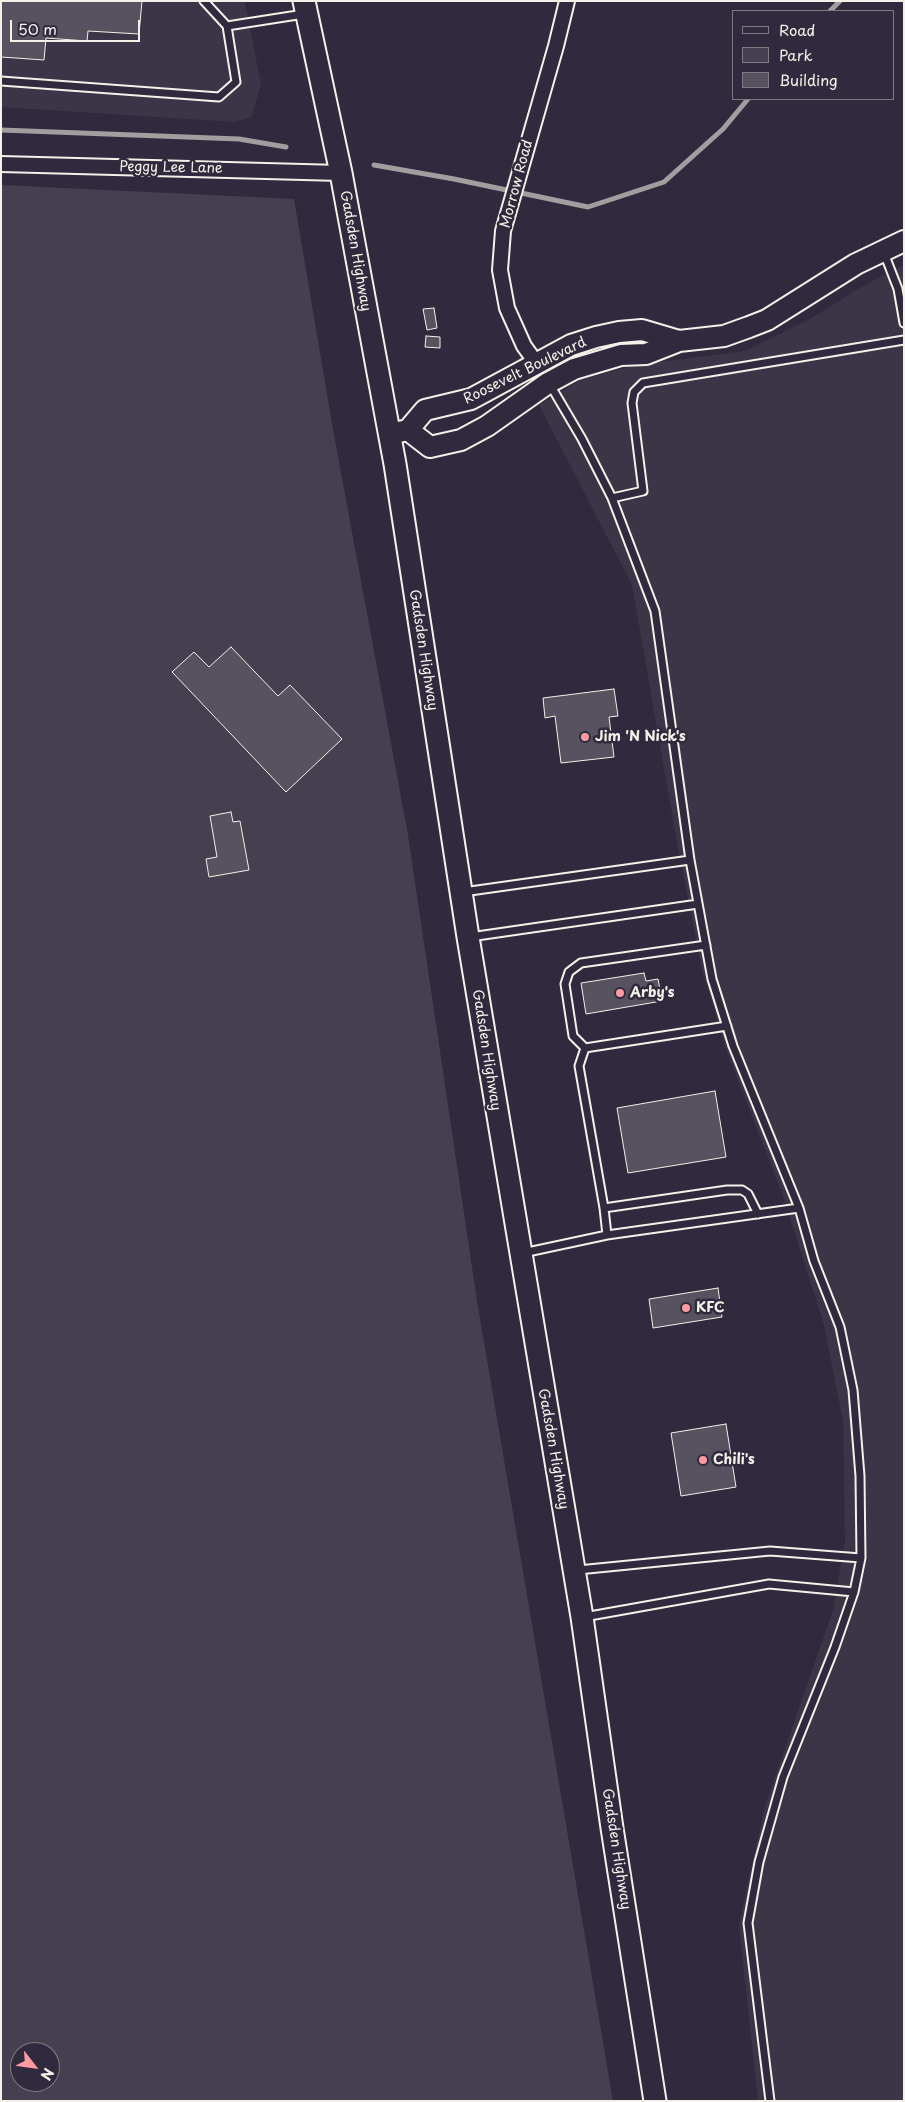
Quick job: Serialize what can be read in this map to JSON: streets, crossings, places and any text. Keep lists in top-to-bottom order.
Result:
{
  "streets": {
    "main road": ["Gadsden Highway"],
    "street": ["Peggy Lee Lane", "Morrow Road", "Roosevelt Boulevard"]
  },
  "crossings": [
    ["Peggy Lee Lane", "Gadsden Highway"],
    ["Morrow Road", "Roosevelt Boulevard"],
    ["Gadsden Highway", "Roosevelt Boulevard"]
  ],
  "places": [
    "Jim 'N Nick's",
    "Arby's",
    "KFC",
    "Chili's"
  ],
  "legend": ["Road", "Park", "Building"],
  "scale_bar": "50 m",
  "north": "bottom right"
}
